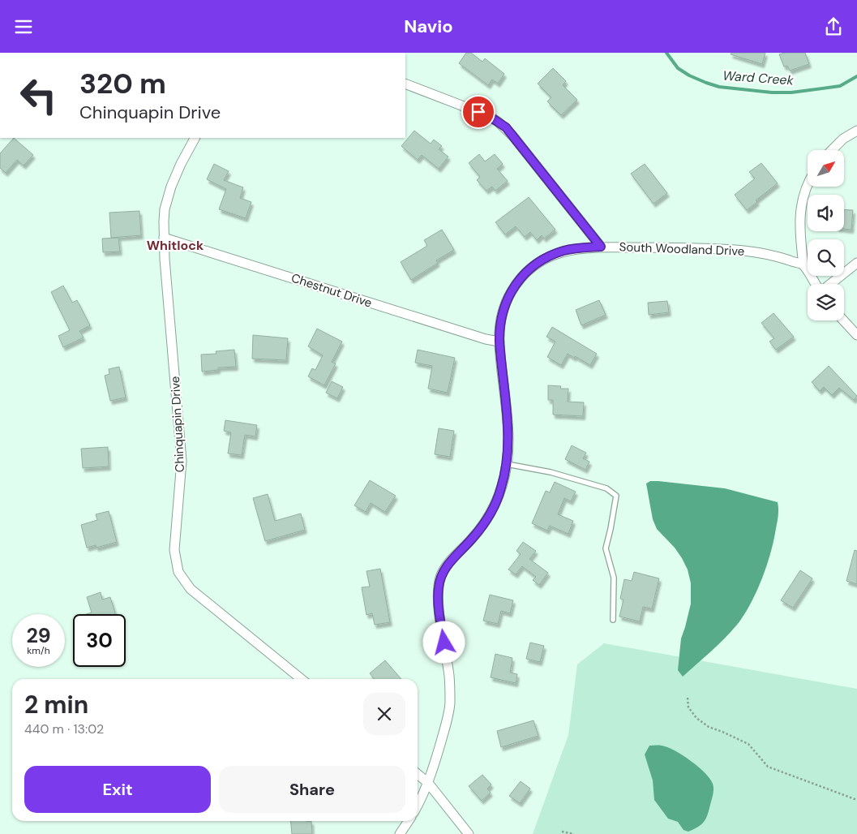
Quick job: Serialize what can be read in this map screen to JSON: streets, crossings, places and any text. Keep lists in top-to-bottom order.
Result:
{
  "streets": {
    "street": ["South Woodland Drive", "Chestnut Drive", "Chinquapin Drive"]
  },
  "crossings": [
    ["South Woodland Drive", "Chestnut Drive"],
    ["Chestnut Drive", "Chinquapin Drive"]
  ],
  "districts": ["Whitlock"],
  "water": ["Ward Creek"],
  "north": "top right",
  "page": {
    "header": "Navio",
    "turn": ["320 m", "Chinquapin Drive"],
    "speed": "29 km/h",
    "limit": "30",
    "heading": ["2 min", "440 m · 13:02"],
    "buttons": ["Exit", "Share"]
  }
}
